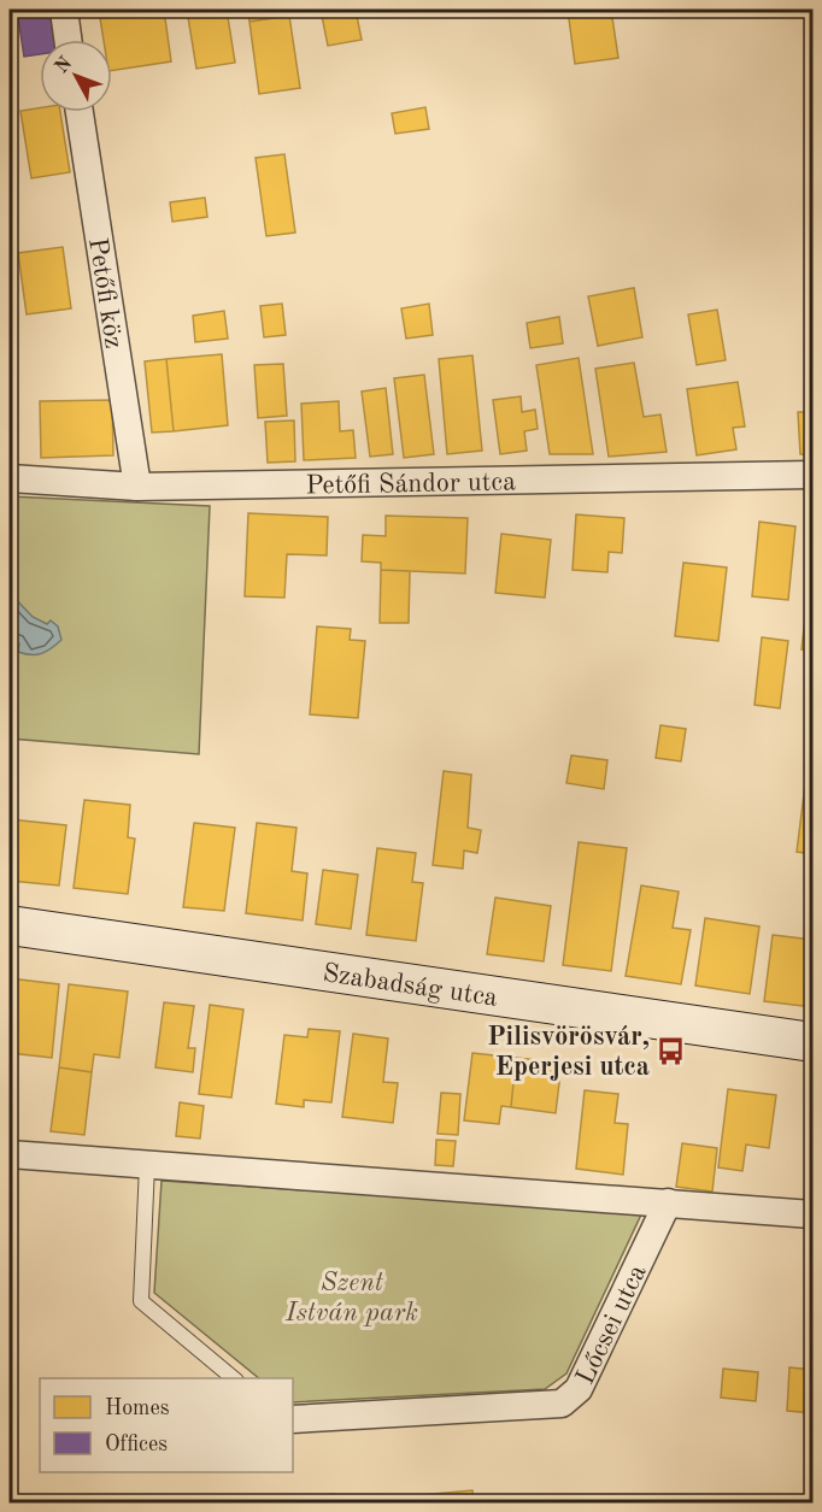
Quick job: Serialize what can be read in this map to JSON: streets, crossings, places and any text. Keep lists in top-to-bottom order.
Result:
{
  "streets": {
    "street": [
      "Petőfi köz",
      "Petőfi Sándor utca",
      "Szabadság utca",
      "Lőcsei utca"
    ]
  },
  "crossings": [
    ["Petőfi köz", "Petőfi Sándor utca"]
  ],
  "parks": ["Szent István park"],
  "places": {
    "bus stop": ["Pilisvörösvár, Eperjesi utca"]
  },
  "legend": ["Homes", "Offices"],
  "north": "top left"
}
